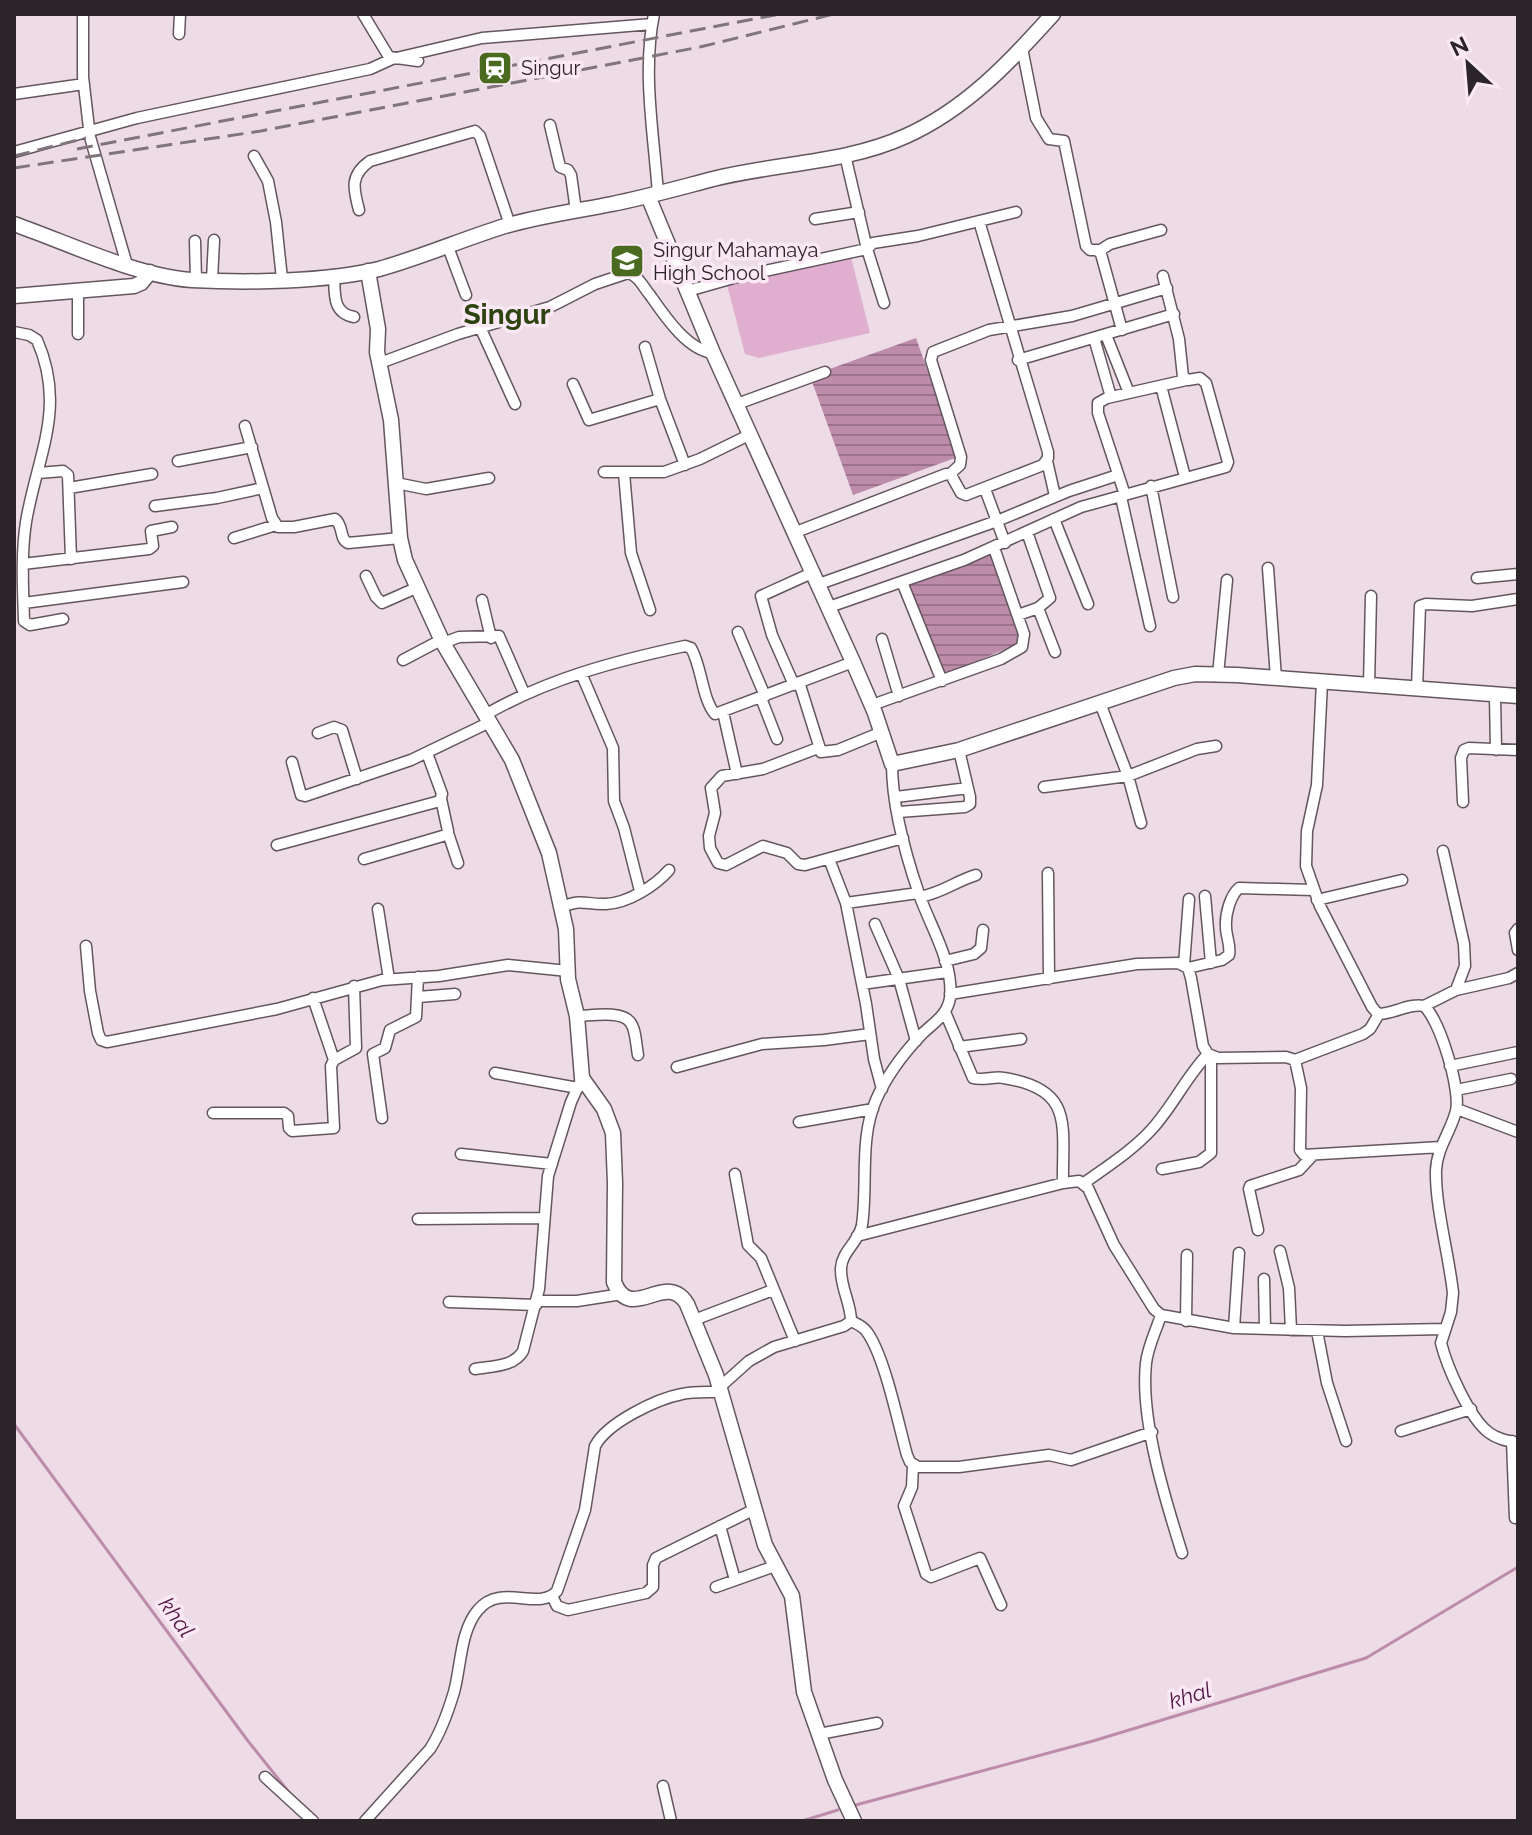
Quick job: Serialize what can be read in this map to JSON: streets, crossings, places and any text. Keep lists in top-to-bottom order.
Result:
{
  "districts": ["Singur"],
  "water": ["khal"],
  "places": {
    "station": ["Singur"],
    "school or university": ["Singur Mahamaya High School"]
  },
  "north": "top left"
}
